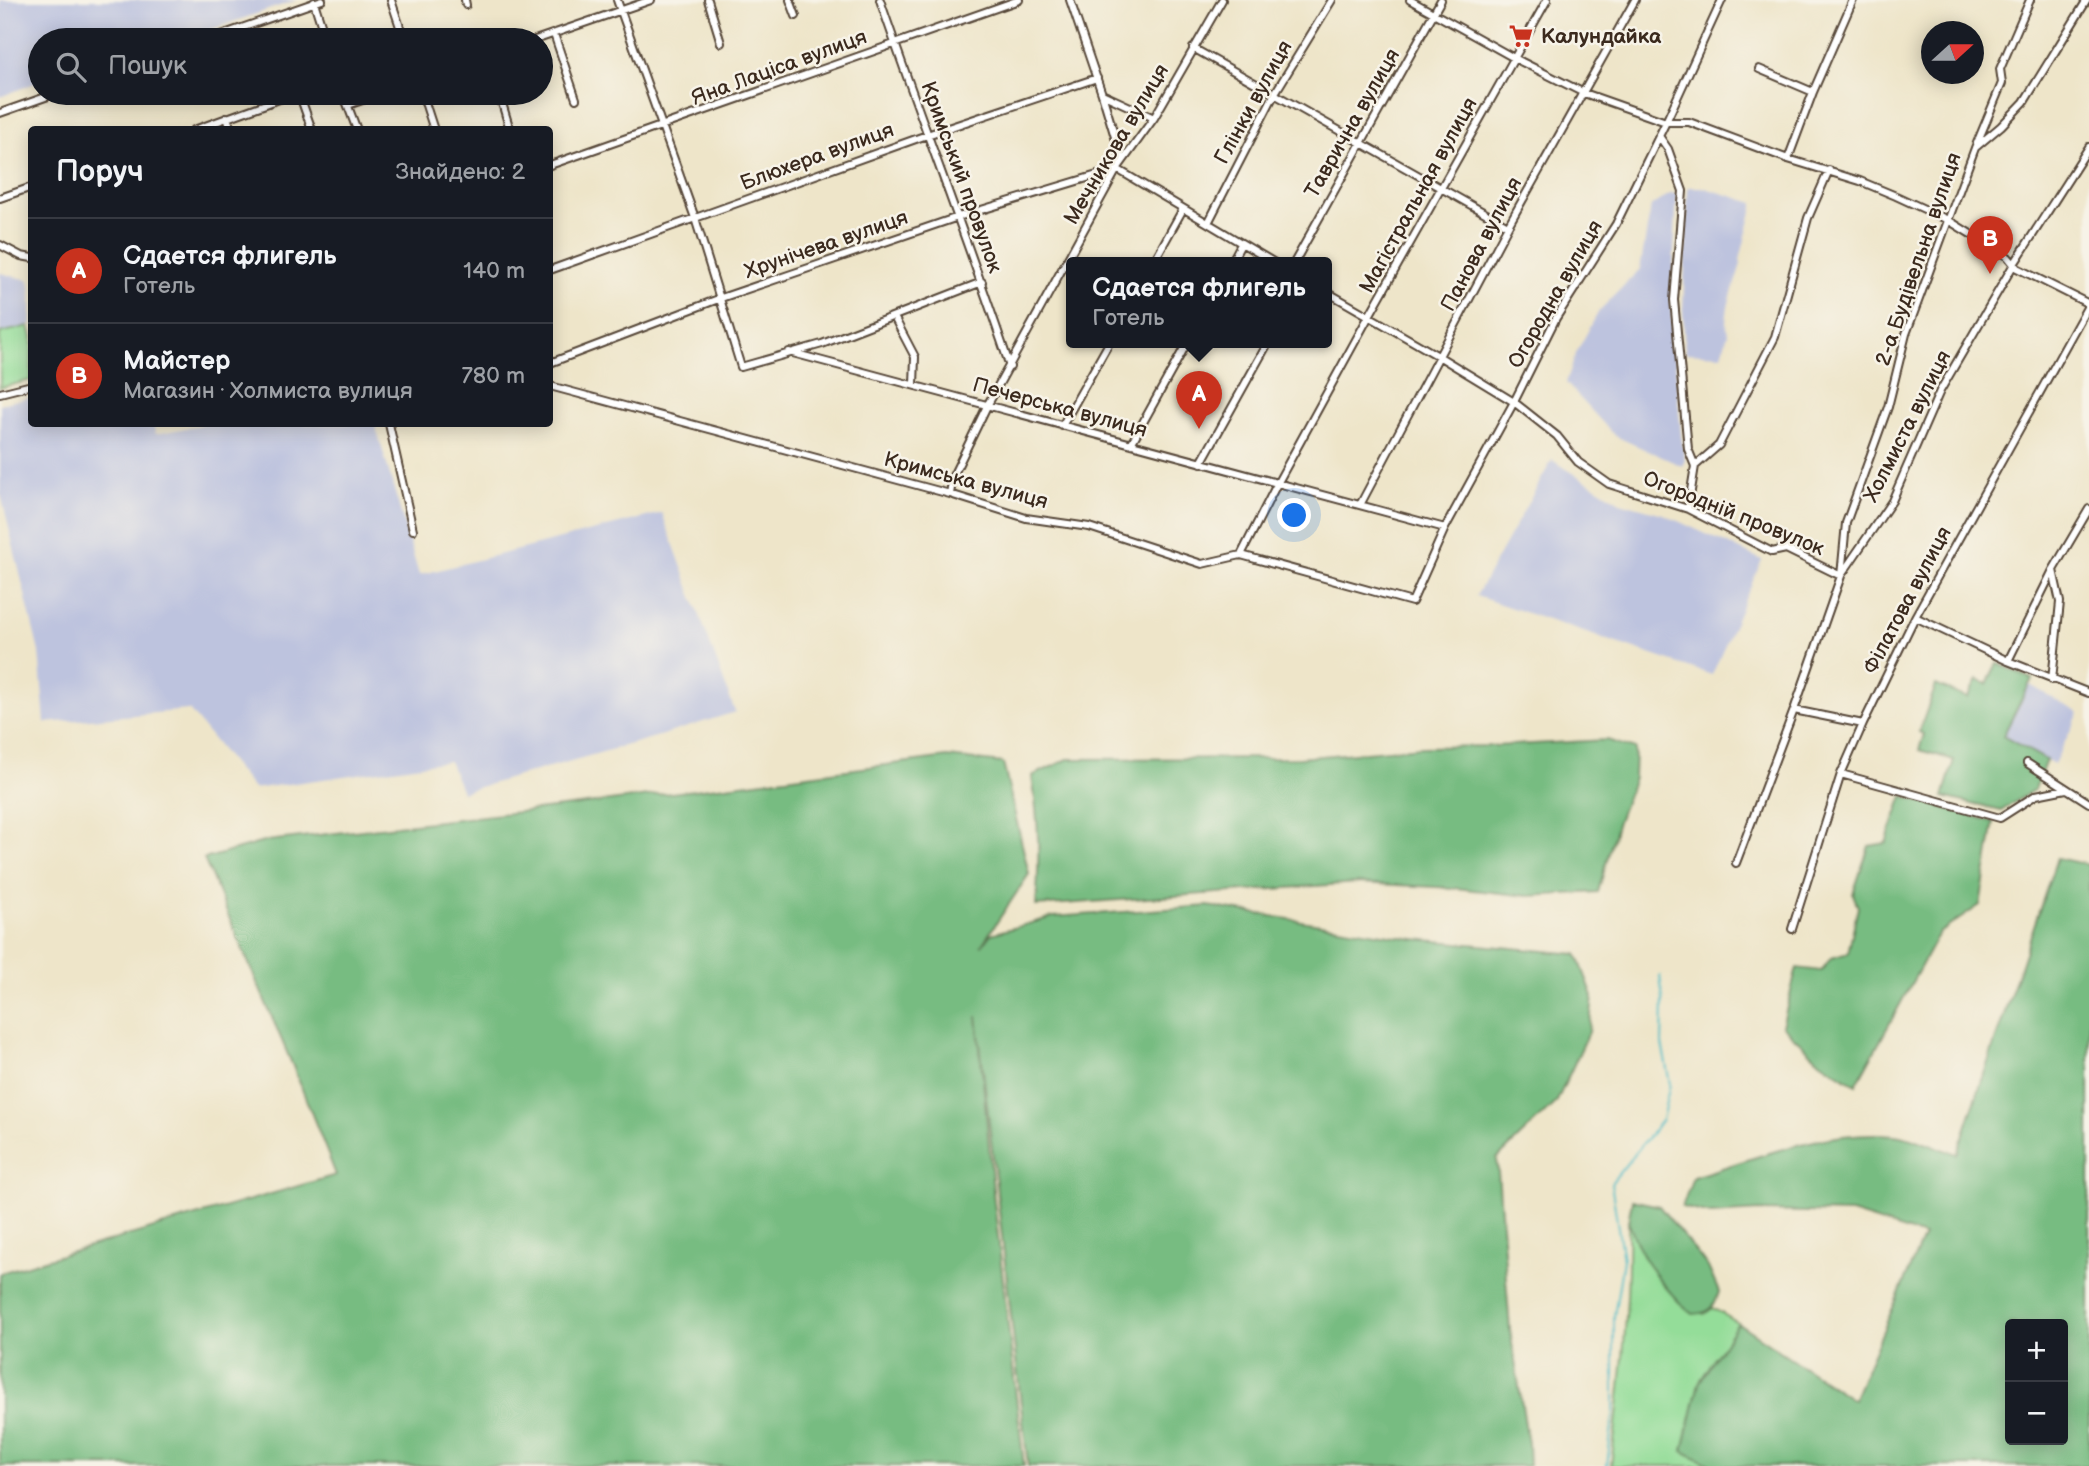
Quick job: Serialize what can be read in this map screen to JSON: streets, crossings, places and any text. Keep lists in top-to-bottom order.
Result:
{
  "streets": {
    "street": [
      "Яна Лаціса вулиця",
      "Глінки вулиця",
      "Таврична вулиця",
      "Мечникова вулиця",
      "Блюхера вулиця",
      "Кримський провулок",
      "Магістральная вулиця",
      "Хрунічева вулиця",
      "Панова вулиця",
      "2-а Будівельна вулиця",
      "Огородна вулиця",
      "Печерська вулиця",
      "Холмиста вулиця",
      "Кримська вулиця",
      "Огородній провулок",
      "Філатова вулиця"
    ]
  },
  "crossings": [
    ["Яна Лаціса вулиця", "Кримський провулок"],
    ["Мечникова вулиця", "Кримський провулок"],
    ["Мечникова вулиця", "Хрунічева вулиця"],
    ["Мечникова вулиця", "Печерська вулиця"],
    ["Мечникова вулиця", "Кримська вулиця"],
    ["Блюхера вулиця", "Кримський провулок"],
    ["Кримський провулок", "Хрунічева вулиця"],
    ["Магістральная вулиця", "Печерська вулиця"],
    ["Магістральная вулиця", "Кримська вулиця"],
    ["Магістральная вулиця", "Огородній провулок"],
    ["Панова вулиця", "Печерська вулиця"],
    ["Панова вулиця", "Огородній провулок"],
    ["2-а Будівельна вулиця", "Холмиста вулиця"],
    ["2-а Будівельна вулиця", "Огородній провулок"],
    ["Огородна вулиця", "Печерська вулиця"],
    ["Огородна вулиця", "Кримська вулиця"],
    ["Огородна вулиця", "Огородній провулок"],
    ["Холмиста вулиця", "Огородній провулок"]
  ],
  "places": {
    "supermarket": ["Калундайка"]
  },
  "north": "right",
  "page": {
    "search": "Пошук",
    "heading": ["Поруч", "Знайдено: 2"],
    "pins": ["B", "A"],
    "list": [
      {
        "mark": "A",
        "name": "Сдается флигель",
        "note": "Готель",
        "value": "140 m"
      },
      {
        "mark": "B",
        "name": "Майстер",
        "note": "Магазин · Холмиста вулиця",
        "value": "780 m"
      }
    ],
    "popup": ["Сдается флигель", "Готель"],
    "map_buttons": ["+", "−"]
  }
}
